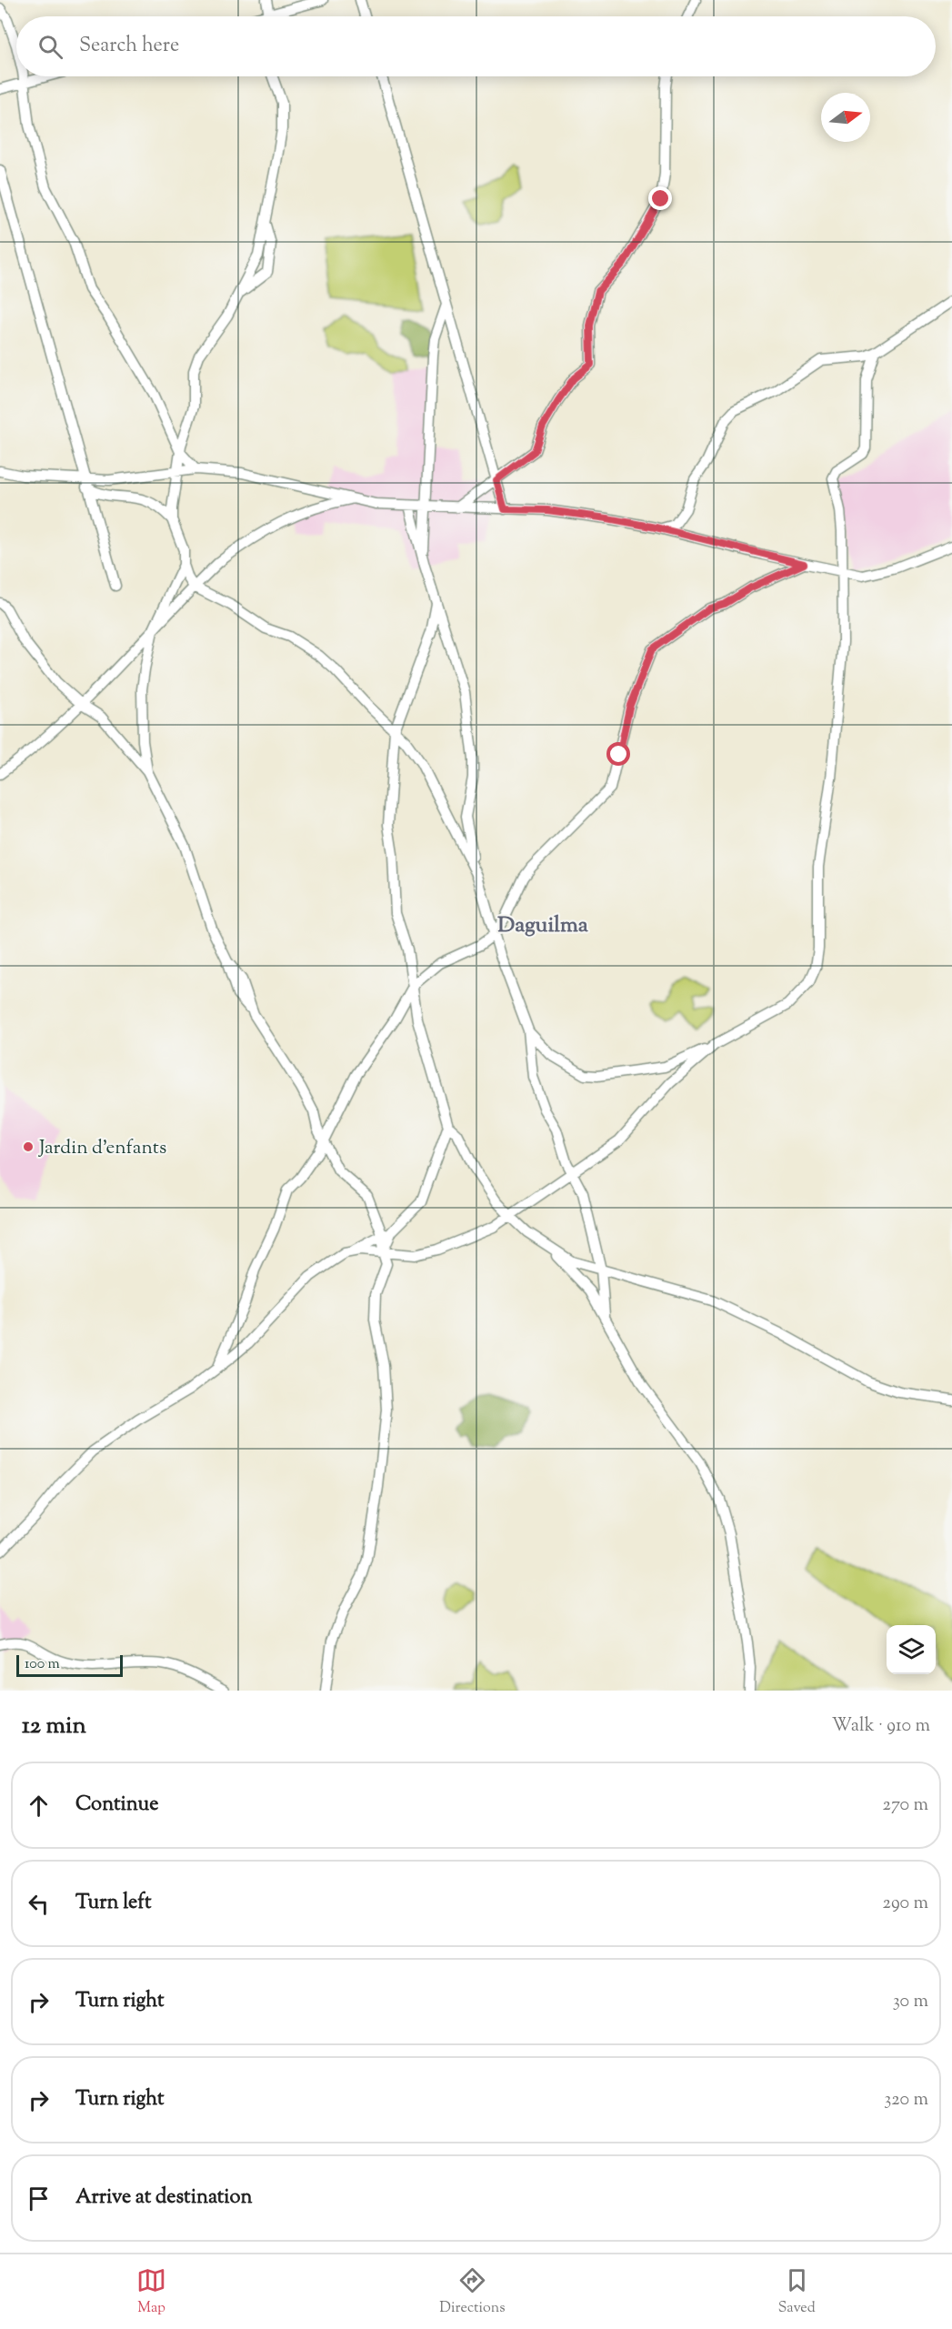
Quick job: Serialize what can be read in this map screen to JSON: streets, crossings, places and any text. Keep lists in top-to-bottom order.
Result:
{
  "districts": ["Daguilma"],
  "places": ["Jardin d'enfants"],
  "scale_bar": "100 m",
  "north": "right",
  "page": {
    "search": "Search here",
    "scale": "100 m",
    "heading": ["12 min", "Walk · 910 m"],
    "list": [
      ["Continue", "270 m"],
      ["Turn left", "290 m"],
      ["Turn right", "30 m"],
      ["Turn right", "320 m"],
      "Arrive at destination"
    ],
    "nav": ["Map", "Directions", "Saved"]
  }
}
